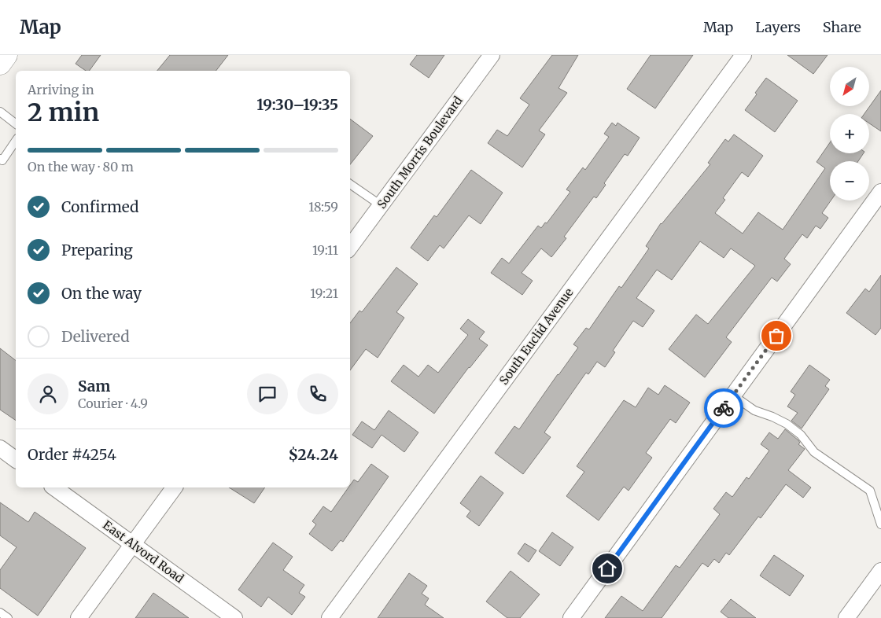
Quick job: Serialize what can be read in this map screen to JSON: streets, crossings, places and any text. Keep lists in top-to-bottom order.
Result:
{
  "streets": {
    "street": ["South Morris Boulevard", "South Euclid Avenue", "East Alvord Road"]
  },
  "north": "bottom left",
  "page": {
    "header": "Map",
    "nav": ["Map", "Layers", "Share"],
    "map_buttons": ["+", "−"],
    "heading": ["2 min", "Arriving in", "19:30–19:35"],
    "panel": [
      "Sam",
      "Courier · 4.9",
      "Order #4254",
      "$24.24"
    ],
    "bar": "On the way · 80 m",
    "list": [
      ["Confirmed", "18:59"],
      ["Preparing", "19:11"],
      ["On the way", "19:21"],
      "Delivered"
    ]
  }
}
